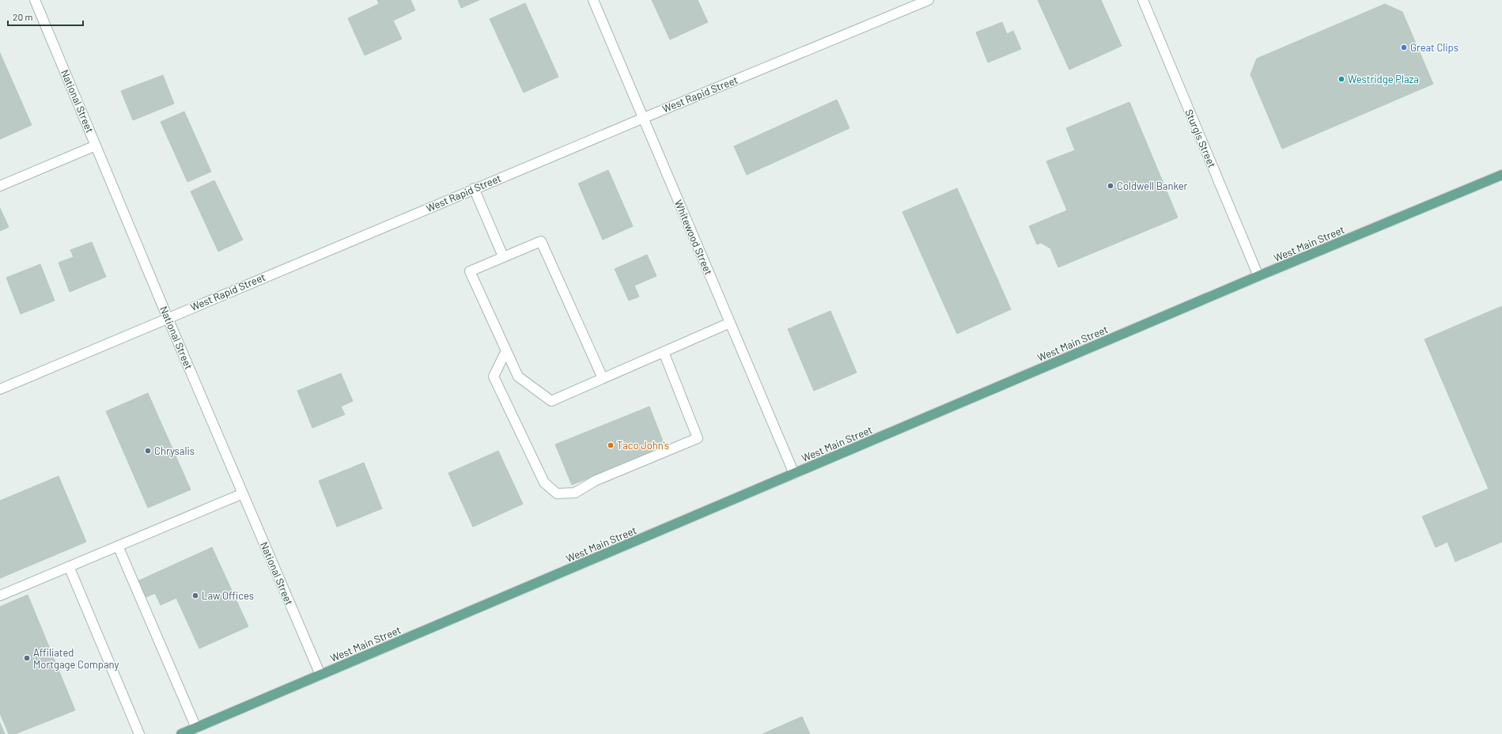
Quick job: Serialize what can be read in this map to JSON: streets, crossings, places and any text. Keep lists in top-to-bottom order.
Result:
{
  "streets": {
    "main road": ["West Main Street"],
    "street": [
      "West Rapid Street",
      "National Street",
      "Sturgis Street",
      "Whitewood Street"
    ]
  },
  "crossings": [
    ["West Rapid Street", "National Street"],
    ["West Rapid Street", "Whitewood Street"],
    ["National Street", "West Main Street"],
    ["Sturgis Street", "West Main Street"],
    ["Whitewood Street", "West Main Street"]
  ],
  "places": [
    "Great Clips",
    "Westridge Plaza",
    "Coldwell Banker",
    "Taco John's",
    "Chrysalis",
    "Law Offices",
    "Affiliated Mortgage Company"
  ],
  "scale_bar": "20 m"
}
